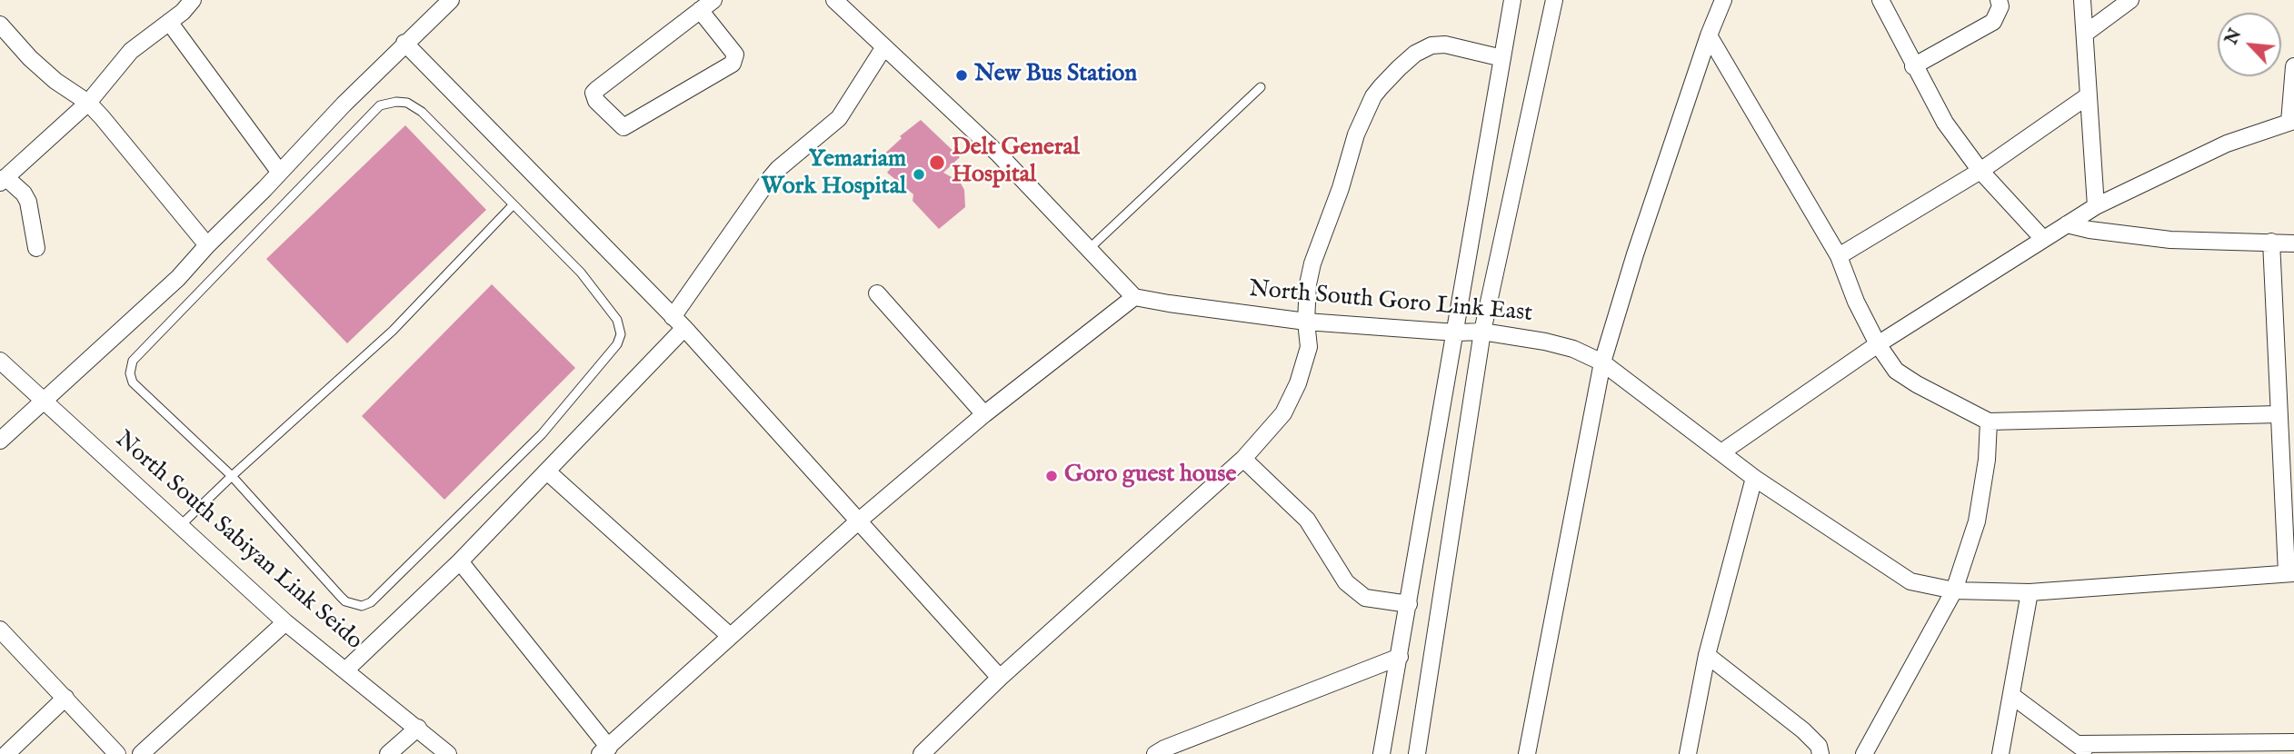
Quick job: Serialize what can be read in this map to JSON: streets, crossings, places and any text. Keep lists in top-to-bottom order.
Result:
{
  "streets": {
    "street": ["North South Goro Link East", "North South Sabiyan Link Seido"]
  },
  "places": [
    "New Bus Station",
    "Delt General Hospital",
    "Yemariam Work Hospital",
    "Goro guest house"
  ],
  "north": "top left"
}
